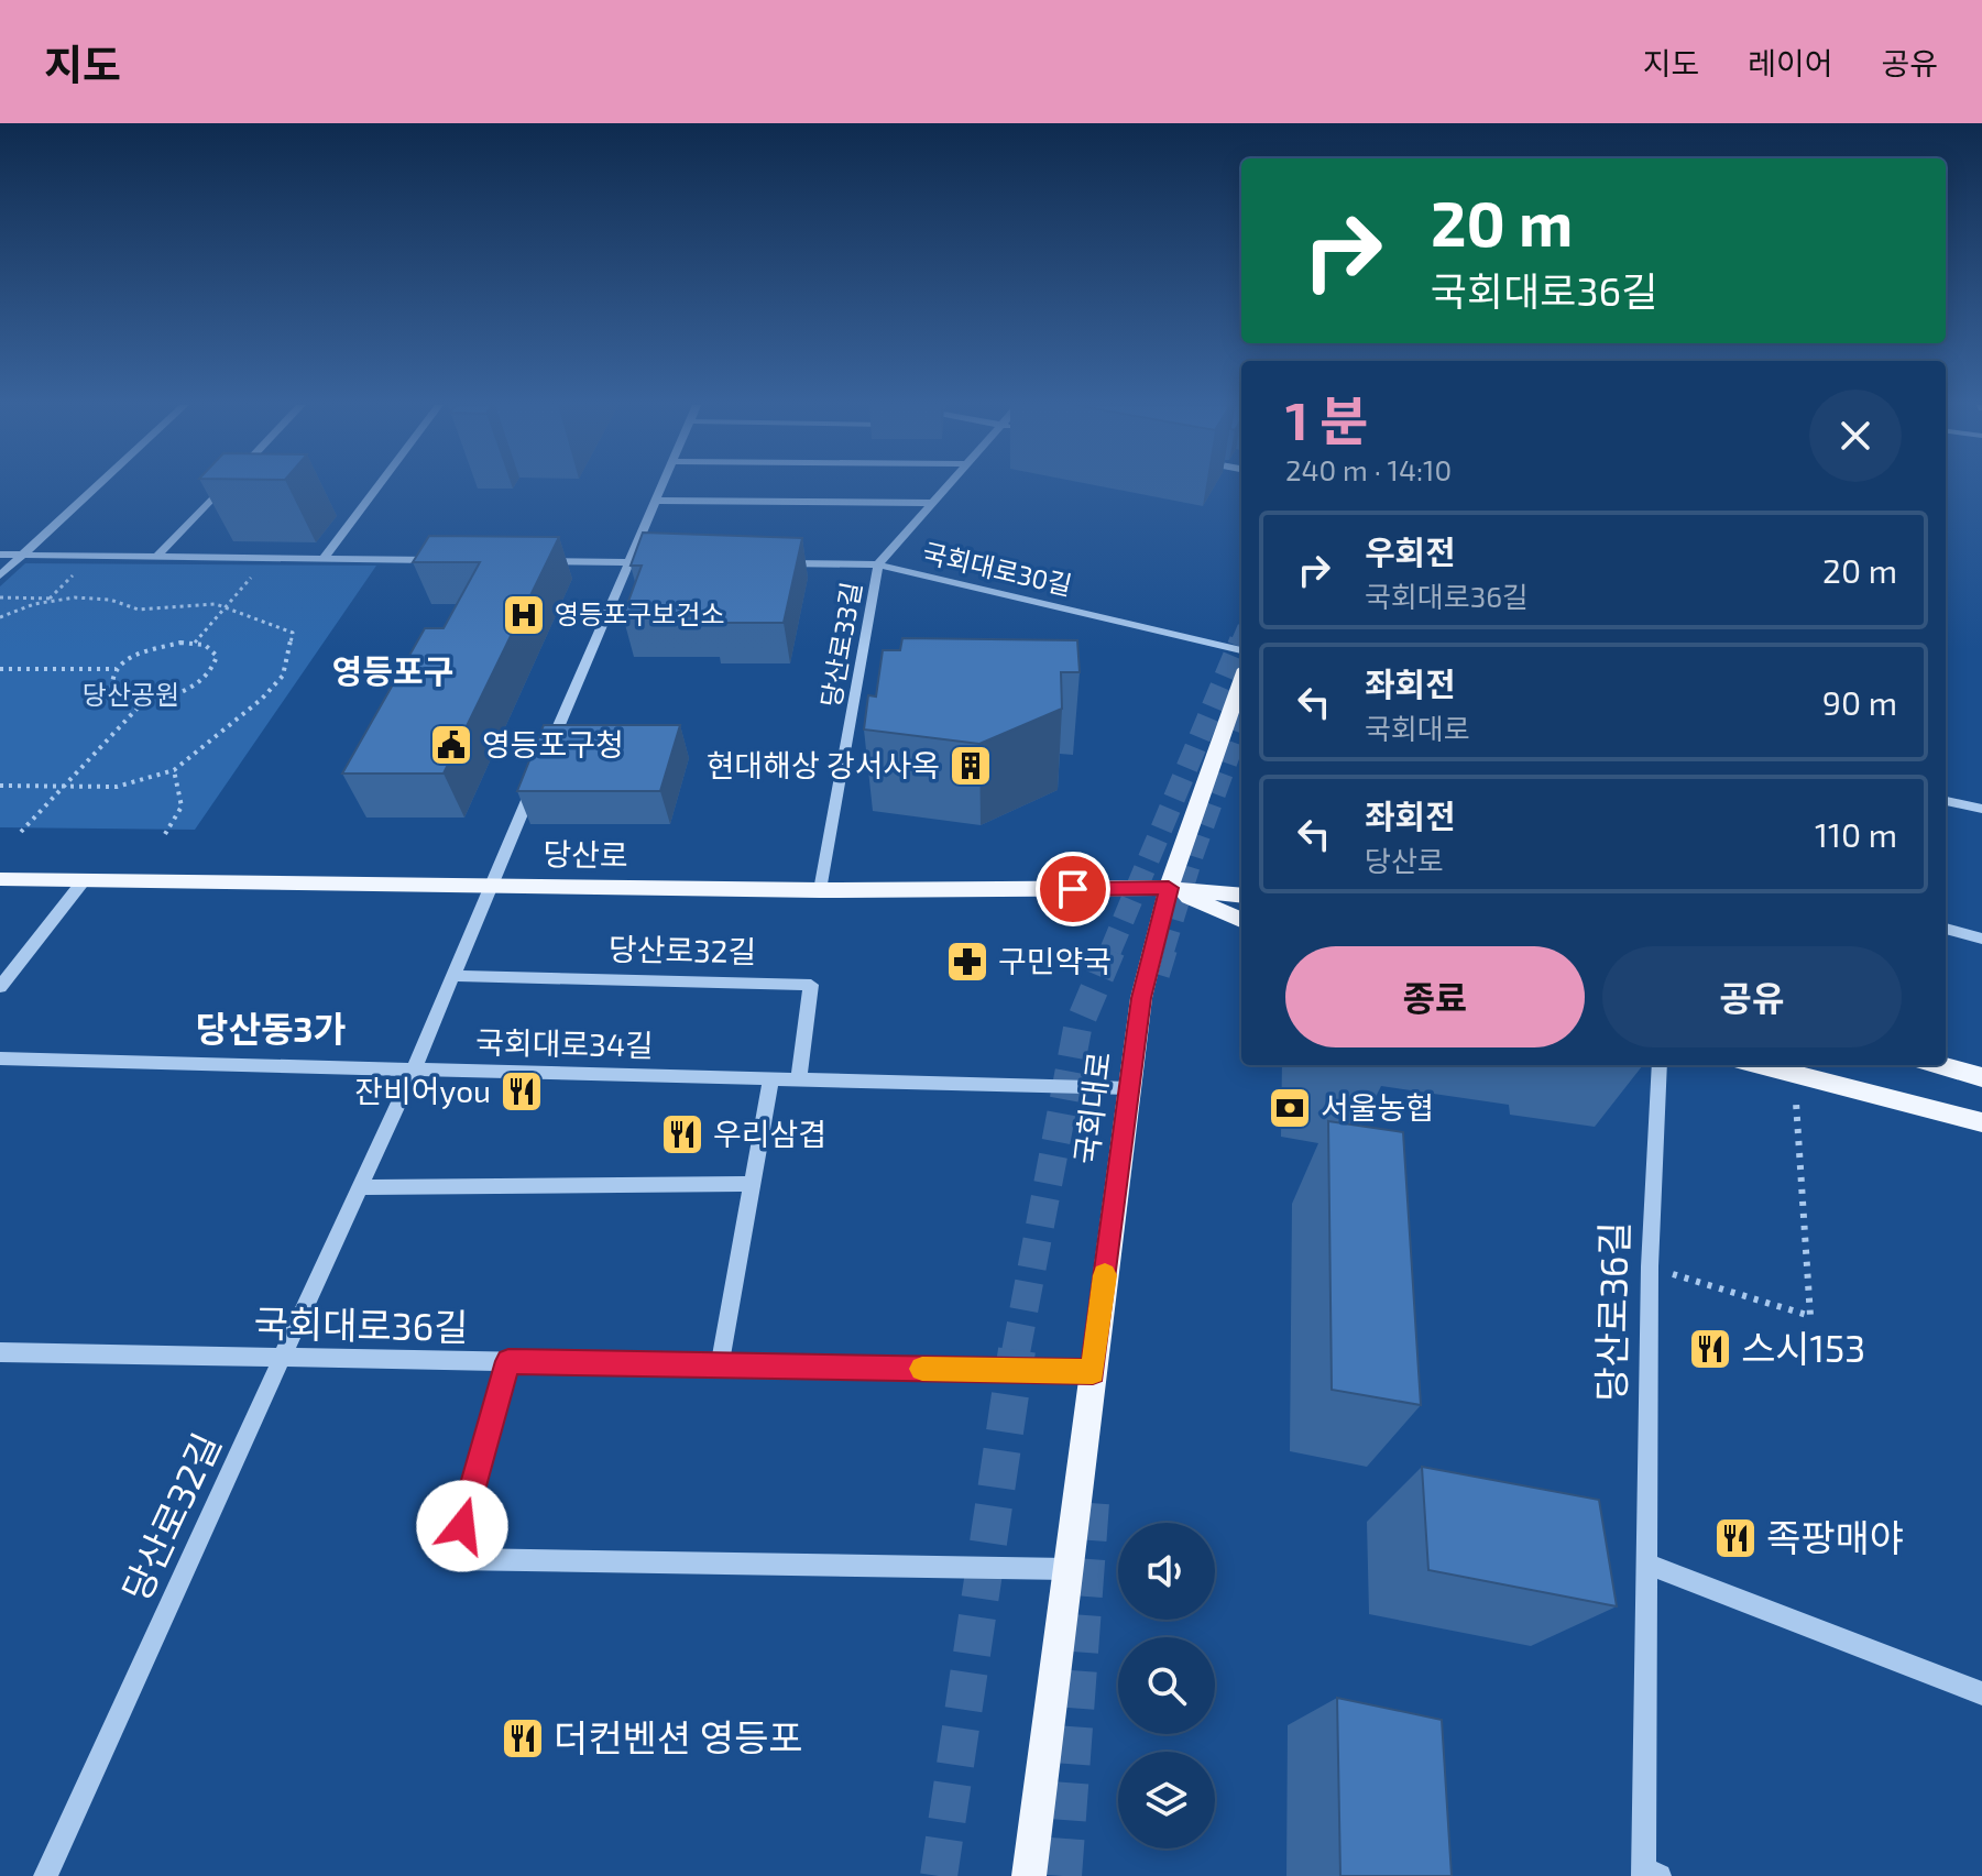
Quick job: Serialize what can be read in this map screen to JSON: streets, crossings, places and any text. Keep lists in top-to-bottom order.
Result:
{
  "streets": {
    "main road": ["당산로", "국회대로"],
    "street": [
      "국회대로30길",
      "당산로33길",
      "당산로32길",
      "국회대로34길",
      "당산로36길",
      "국회대로36길"
    ]
  },
  "crossings": [
    ["국회대로30길", "당산로33길"],
    ["당산로33길", "당산로"],
    ["당산로", "당산로32길"],
    ["당산로", "국회대로"],
    ["당산로32길", "국회대로34길"],
    ["당산로32길", "국회대로36길"],
    ["국회대로34길", "국회대로"],
    ["국회대로", "국회대로36길"]
  ],
  "districts": ["영등포구", "당산동3가"],
  "parks": ["당산공원"],
  "places": {
    "hospital": ["영등포구보건소"],
    "public building": ["영등포구청"],
    "building": ["현대해상 강서사옥"],
    "pharmacy": ["구민약국"],
    "restaurant": [
      "잔비어you",
      "우리삼겹",
      "스시153",
      "족팡매야",
      "더컨벤션 영등포"
    ],
    "bank": ["서울농협"]
  },
  "page": {
    "header": "지도",
    "nav": ["지도", "레이어", "공유"],
    "turn": ["20 m", "국회대로36길"],
    "heading": ["1 분", "240 m · 14:10"],
    "list": [
      {
        "name": "우회전",
        "note": "국회대로36길",
        "value": "20 m"
      },
      {
        "name": "좌회전",
        "note": "국회대로",
        "value": "90 m"
      },
      {
        "name": "좌회전",
        "note": "당산로",
        "value": "110 m"
      }
    ],
    "buttons": ["종료", "공유"]
  }
}
